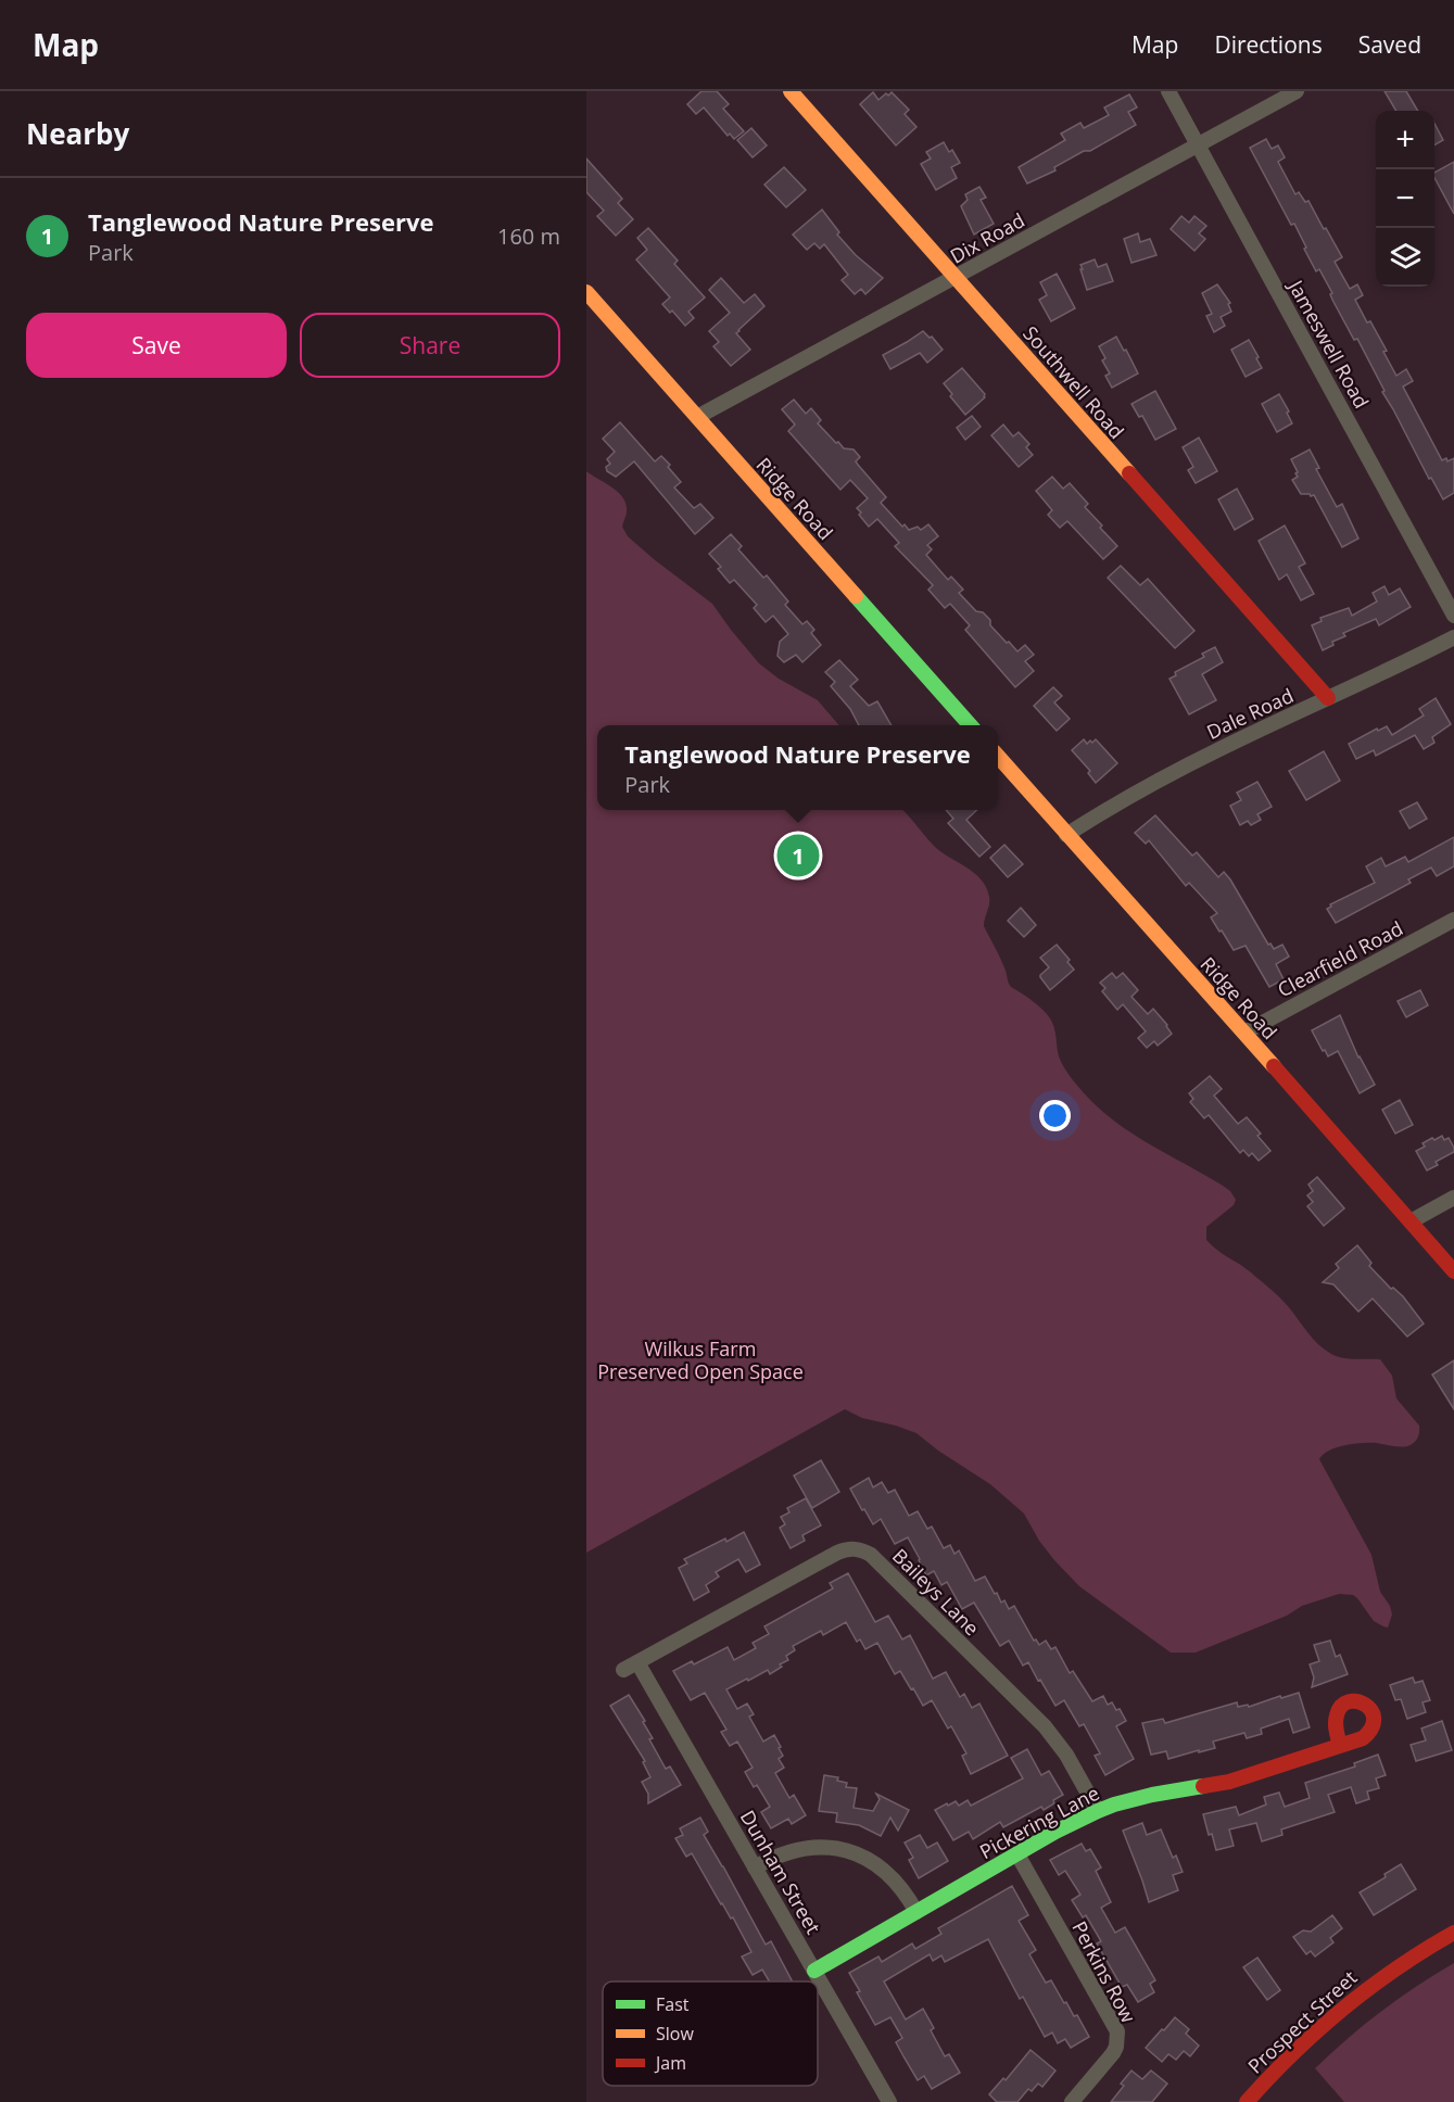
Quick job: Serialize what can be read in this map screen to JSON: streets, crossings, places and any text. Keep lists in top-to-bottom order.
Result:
{
  "streets": {
    "street": [
      "Dix Road",
      "Jameswell Road",
      "Southwell Road",
      "Ridge Road",
      "Dale Road",
      "Clearfield Road",
      "Baileys Lane",
      "Pickering Lane",
      "Dunham Street",
      "Perkins Row",
      "Prospect Street"
    ]
  },
  "crossings": [
    ["Dix Road", "Jameswell Road"],
    ["Dix Road", "Southwell Road"],
    ["Dix Road", "Ridge Road"],
    ["Southwell Road", "Dale Road"],
    ["Ridge Road", "Dale Road"],
    ["Ridge Road", "Clearfield Road"],
    ["Baileys Lane", "Pickering Lane"],
    ["Baileys Lane", "Dunham Street"],
    ["Pickering Lane", "Dunham Street"],
    ["Pickering Lane", "Perkins Row"]
  ],
  "parks": ["Wilkus Farm Preserved Open Space"],
  "legend": ["Fast", "Slow", "Jam"],
  "page": {
    "header": "Map",
    "nav": ["Map", "Directions", "Saved"],
    "heading": "Nearby",
    "map_buttons": ["+", "−"],
    "list": [
      {
        "mark": "1",
        "name": "Tanglewood Nature Preserve",
        "note": "Park",
        "value": "160 m"
      }
    ],
    "buttons": ["Save", "Share"],
    "popup": ["Tanglewood Nature Preserve", "Park"],
    "pins": "1"
  }
}
